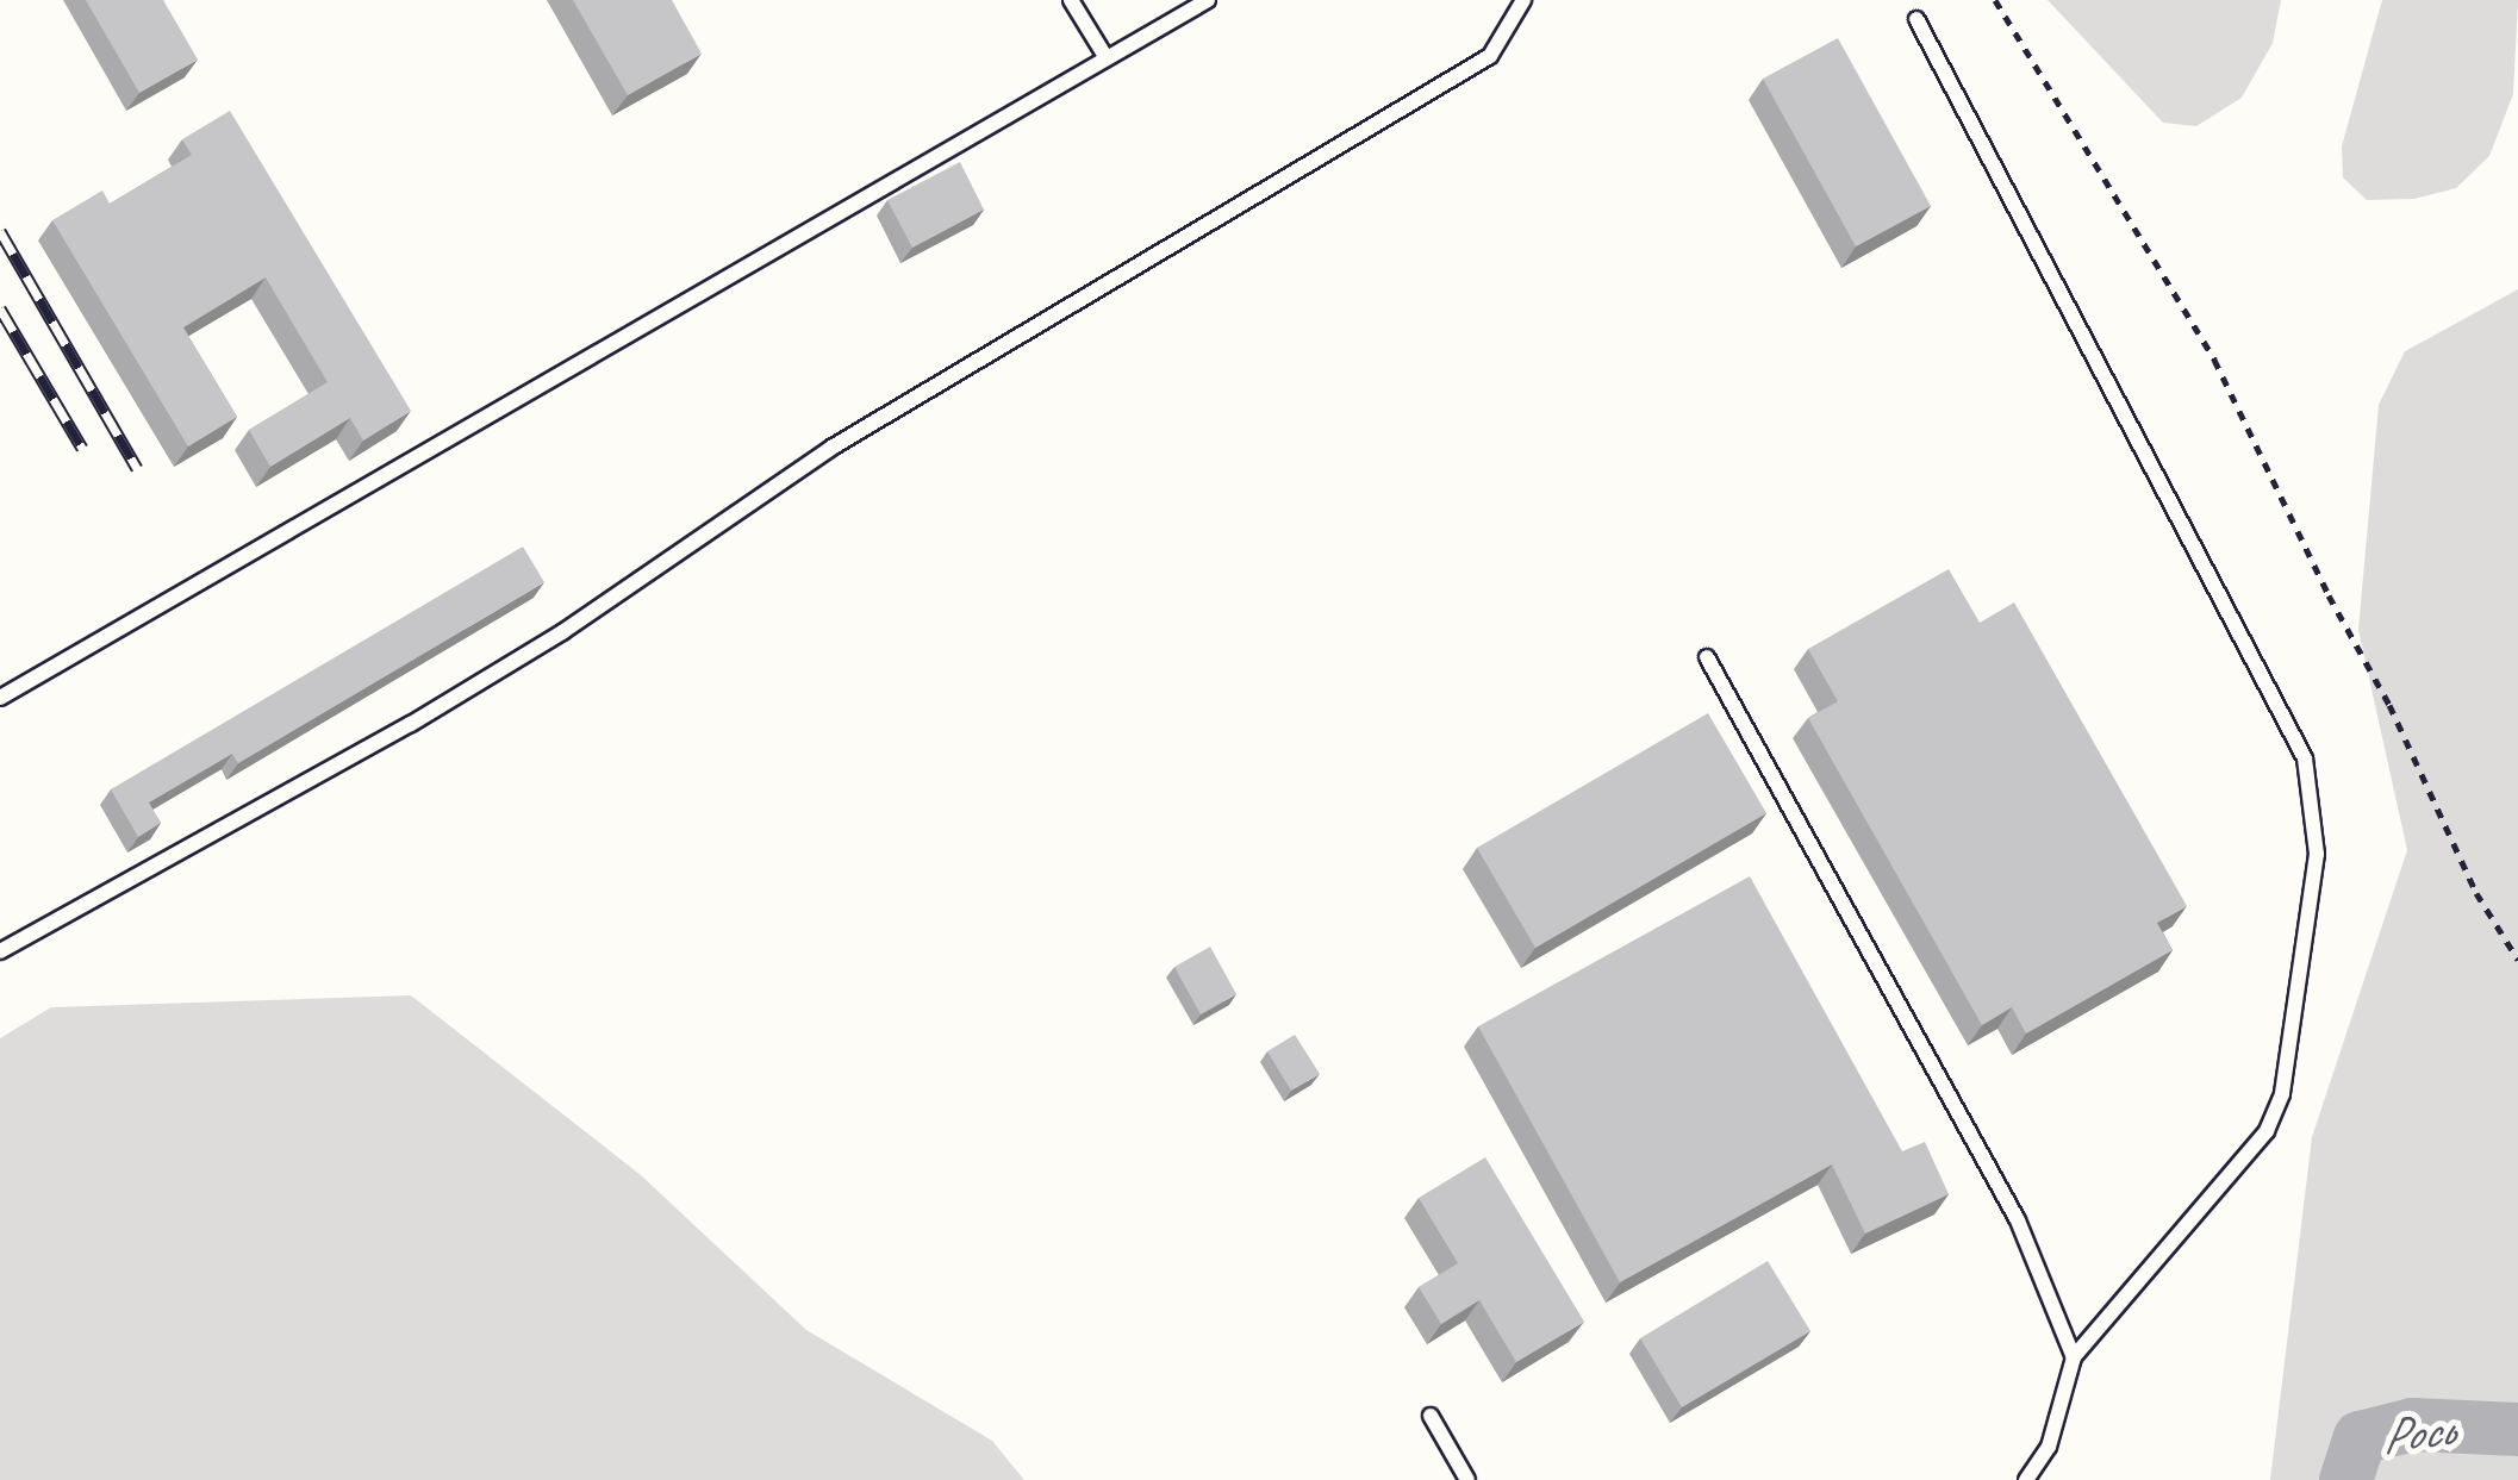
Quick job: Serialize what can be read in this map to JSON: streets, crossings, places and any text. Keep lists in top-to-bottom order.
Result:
{
  "water": ["Рось"]
}
